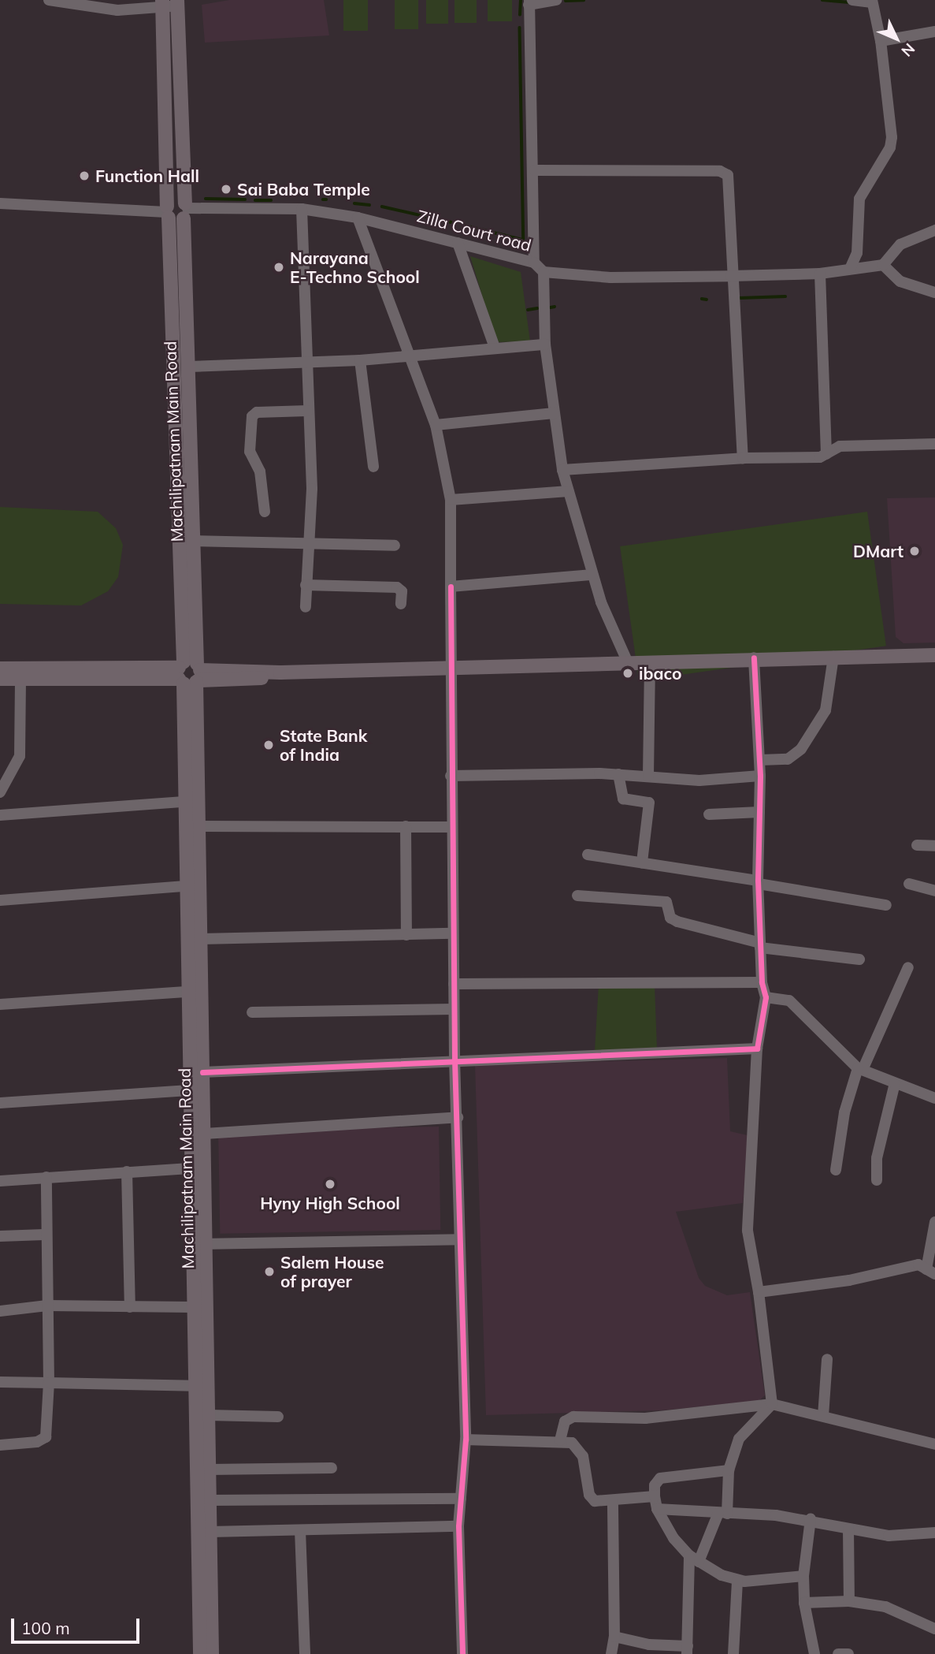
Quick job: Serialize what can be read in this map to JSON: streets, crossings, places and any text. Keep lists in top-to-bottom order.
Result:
{
  "streets": {
    "main road": ["Machilipatnam Main Road"],
    "street": ["Zilla Court road"]
  },
  "crossings": [
    ["Zilla Court road", "Machilipatnam Main Road"]
  ],
  "places": [
    "Function Hall",
    "Sai Baba Temple",
    "Narayana E-Techno School",
    "DMart",
    "ibaco",
    "State Bank of India",
    "Hyny High School",
    "Salem House of prayer"
  ],
  "scale_bar": "100 m",
  "north": "bottom right"
}
